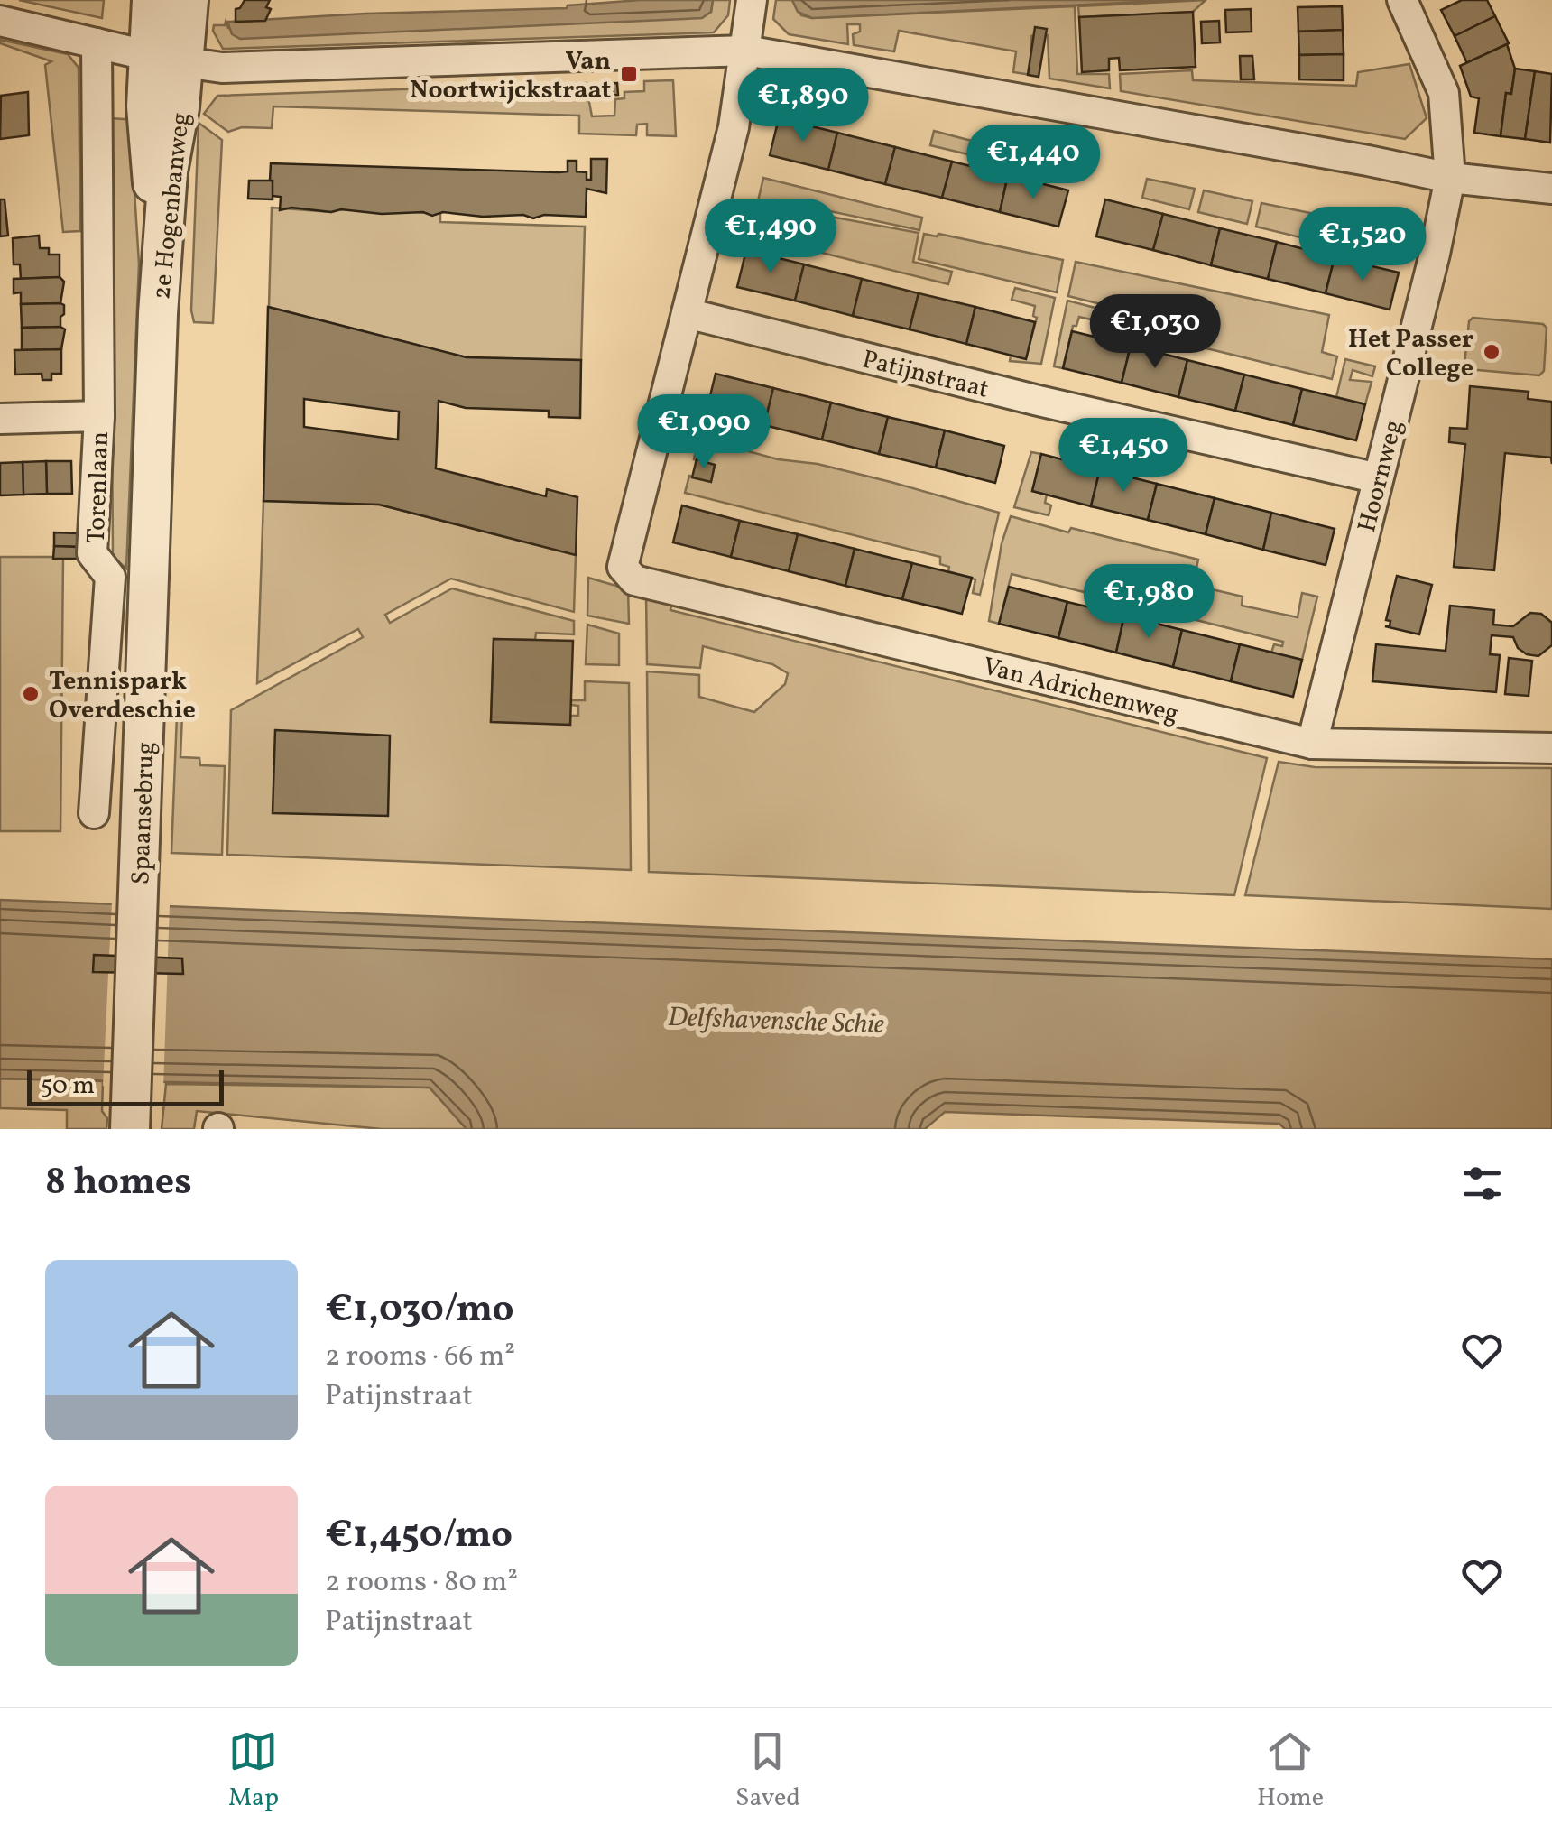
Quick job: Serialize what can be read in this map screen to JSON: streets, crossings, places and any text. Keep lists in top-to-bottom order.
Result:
{
  "streets": {
    "street": [
      "2e Hogenbanweg",
      "Patijnstraat",
      "Hoornweg",
      "Torenlaan",
      "Van Adrichemweg",
      "Spaansebrug"
    ]
  },
  "crossings": [
    ["2e Hogenbanweg", "Spaansebrug"],
    ["Patijnstraat", "Hoornweg"],
    ["Patijnstraat", "Van Adrichemweg"],
    ["Hoornweg", "Van Adrichemweg"]
  ],
  "water": ["Delfshavensche Schie"],
  "places": {
    "transit": ["Van Noortwijckstraat"],
    "other": ["Het Passer College", "Tennispark Overdeschie"]
  },
  "scale_bar": "50 m",
  "page": {
    "price": [
      "€1,890",
      "€1,440",
      "€1,490",
      "€1,520",
      "€1,030",
      "€1,090",
      "€1,450",
      "€1,980"
    ],
    "scale": "50 m",
    "heading": "8 homes",
    "list": [
      {
        "name": "€1,030/mo",
        "note": "2 rooms · 66 m² · Patijnstraat"
      },
      {
        "name": "€1,450/mo",
        "note": "2 rooms · 80 m² · Patijnstraat"
      }
    ],
    "tabs": ["Map", "Saved", "Home"]
  }
}
